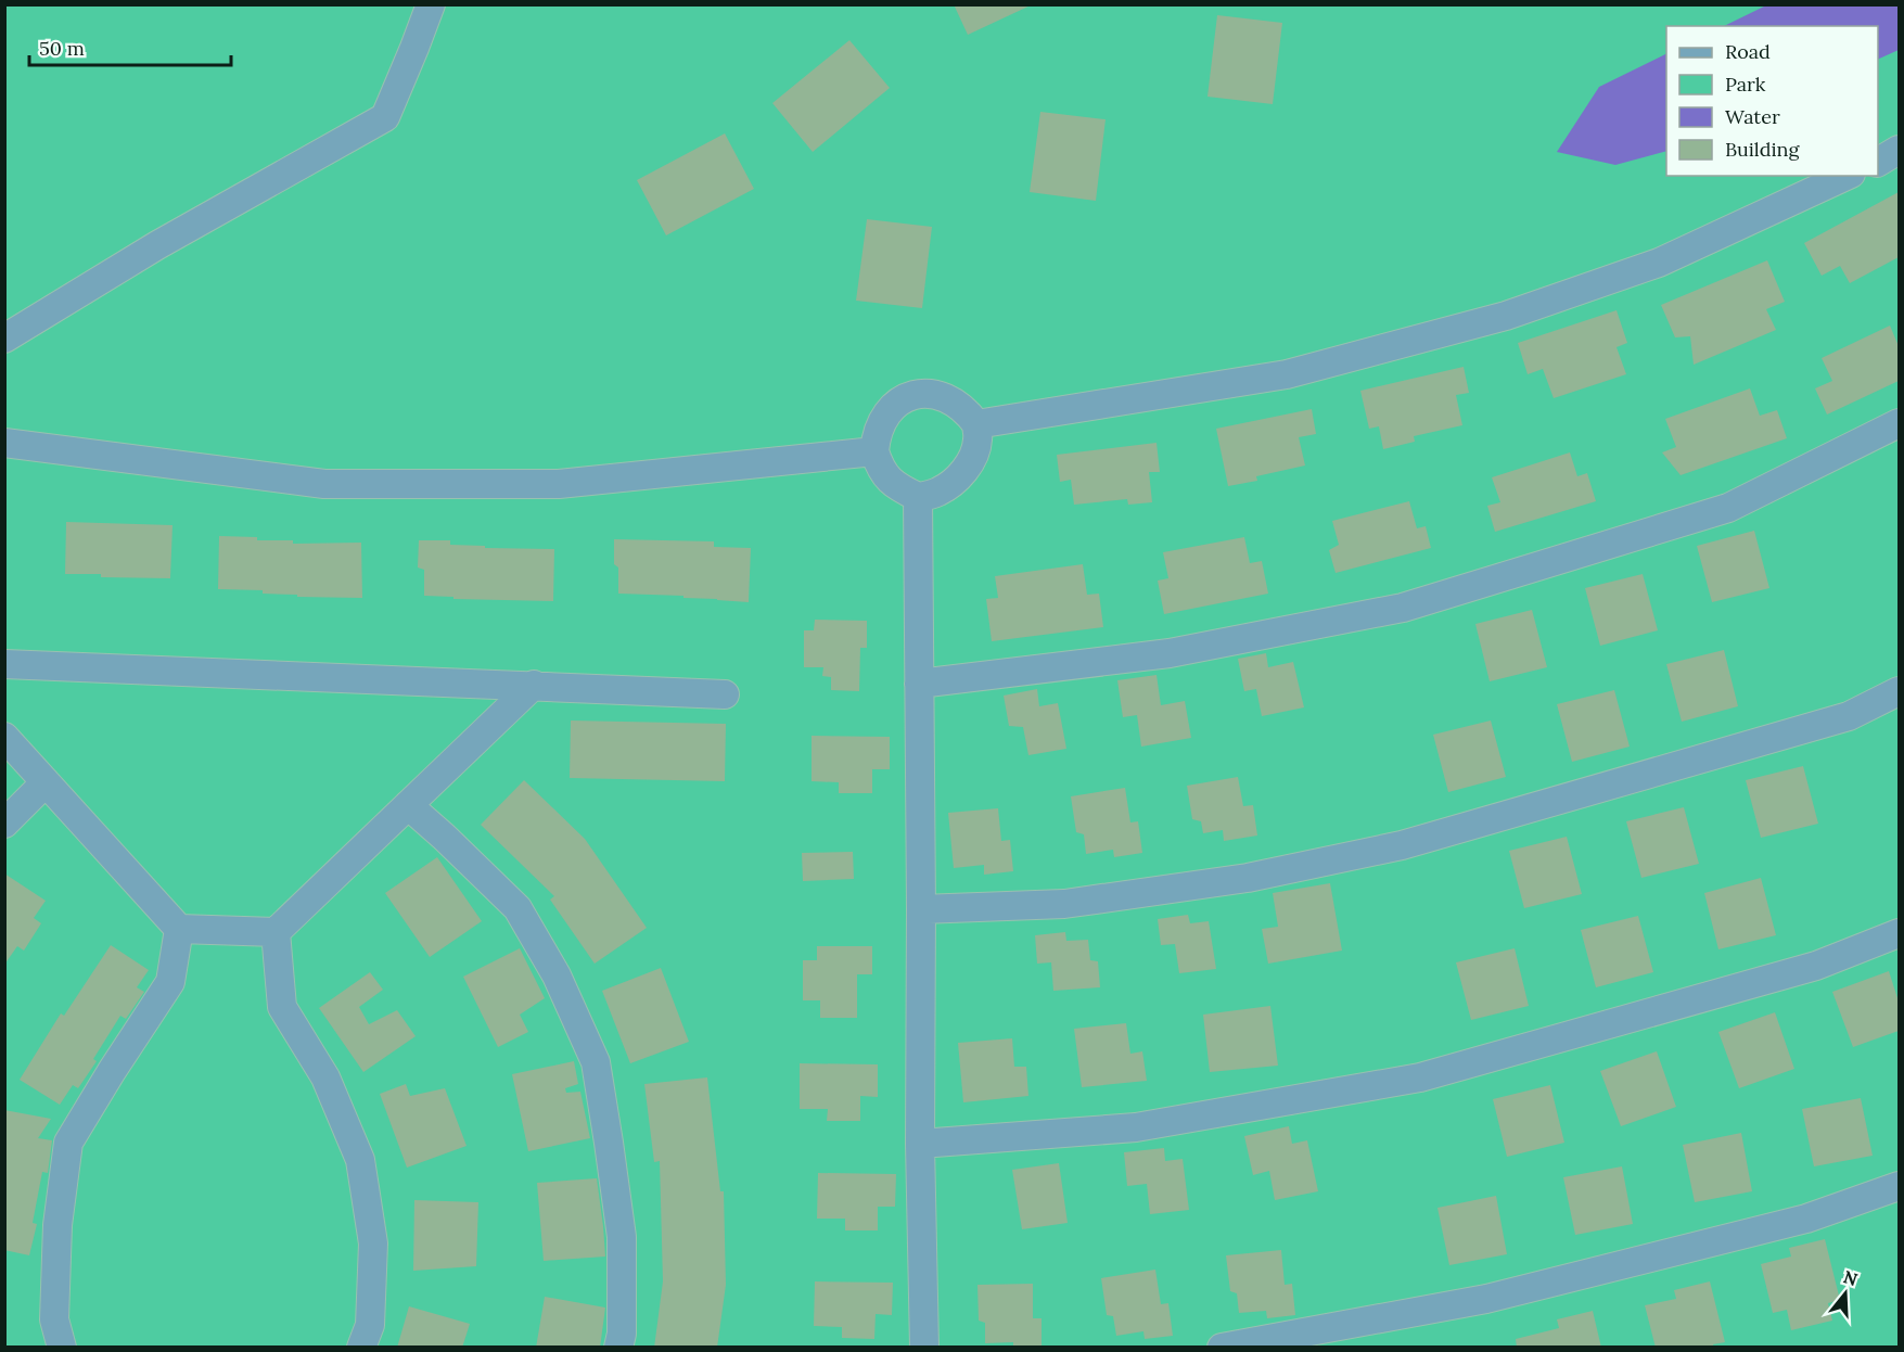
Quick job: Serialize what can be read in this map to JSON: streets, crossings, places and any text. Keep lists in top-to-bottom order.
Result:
{
  "legend": [
    "Road",
    "Park",
    "Water",
    "Building"
  ],
  "scale_bar": "50 m",
  "north": "top"
}
